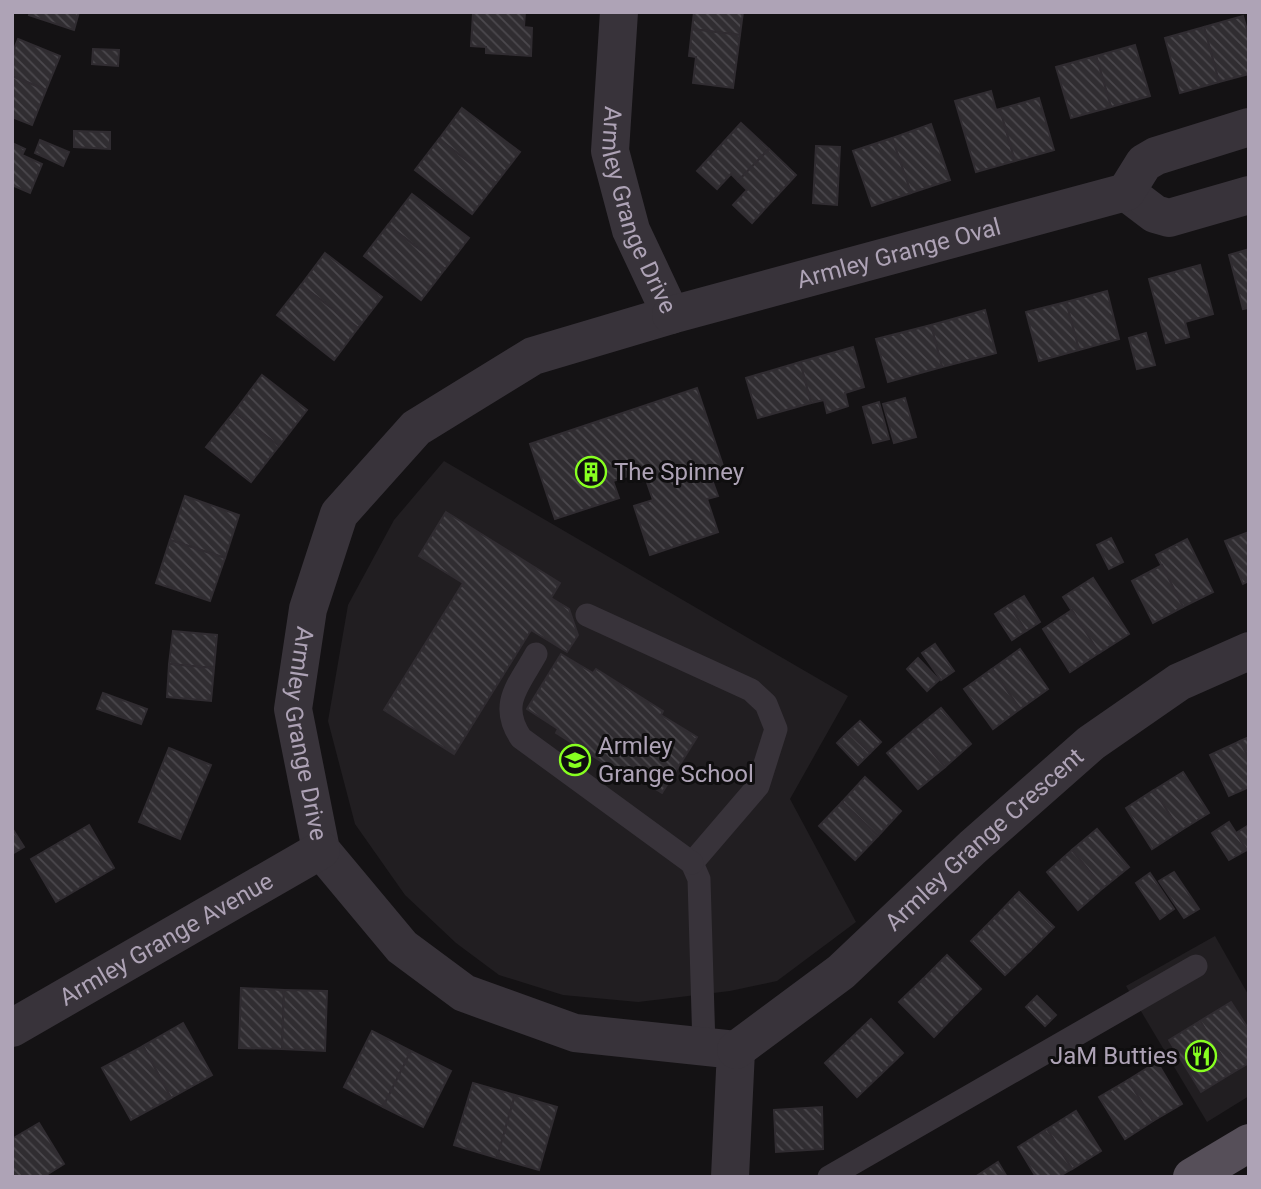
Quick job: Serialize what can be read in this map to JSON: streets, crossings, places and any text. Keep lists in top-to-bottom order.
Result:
{
  "streets": {
    "street": [
      "Armley Grange Drive",
      "Armley Grange Oval",
      "Armley Grange Crescent",
      "Armley Grange Avenue"
    ]
  },
  "crossings": [
    ["Armley Grange Drive", "Armley Grange Oval"],
    ["Armley Grange Drive", "Armley Grange Crescent"],
    ["Armley Grange Drive", "Armley Grange Avenue"]
  ],
  "places": {
    "building": ["The Spinney"],
    "school or university": ["Armley Grange School"],
    "restaurant": ["JaM Butties"]
  }
}
